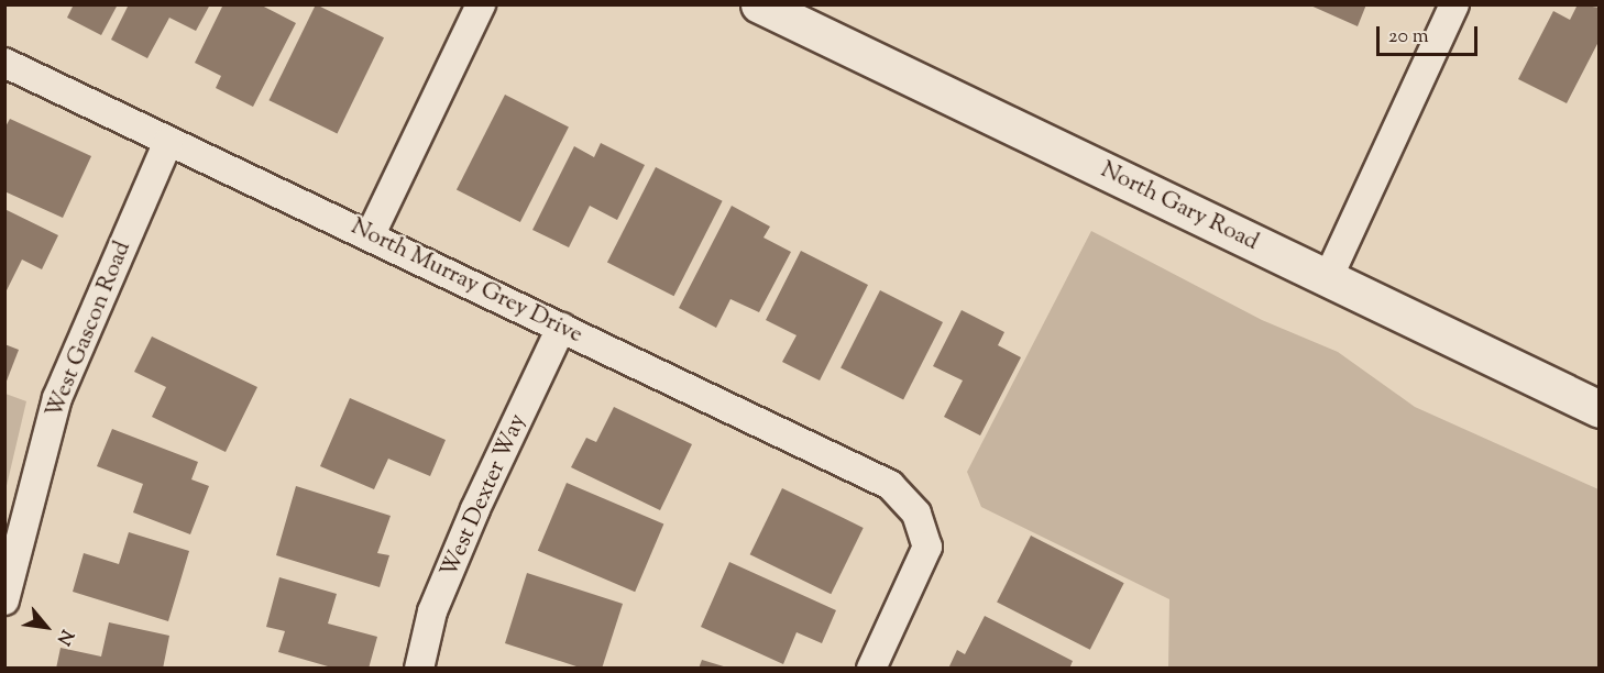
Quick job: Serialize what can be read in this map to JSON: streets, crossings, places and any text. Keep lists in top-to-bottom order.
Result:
{
  "streets": {
    "main road": ["North Gary Road"],
    "street": ["North Murray Grey Drive", "West Gascon Road", "West Dexter Way"]
  },
  "crossings": [
    ["North Murray Grey Drive", "West Gascon Road"],
    ["North Murray Grey Drive", "West Dexter Way"]
  ],
  "scale_bar": "20 m",
  "north": "bottom right"
}
